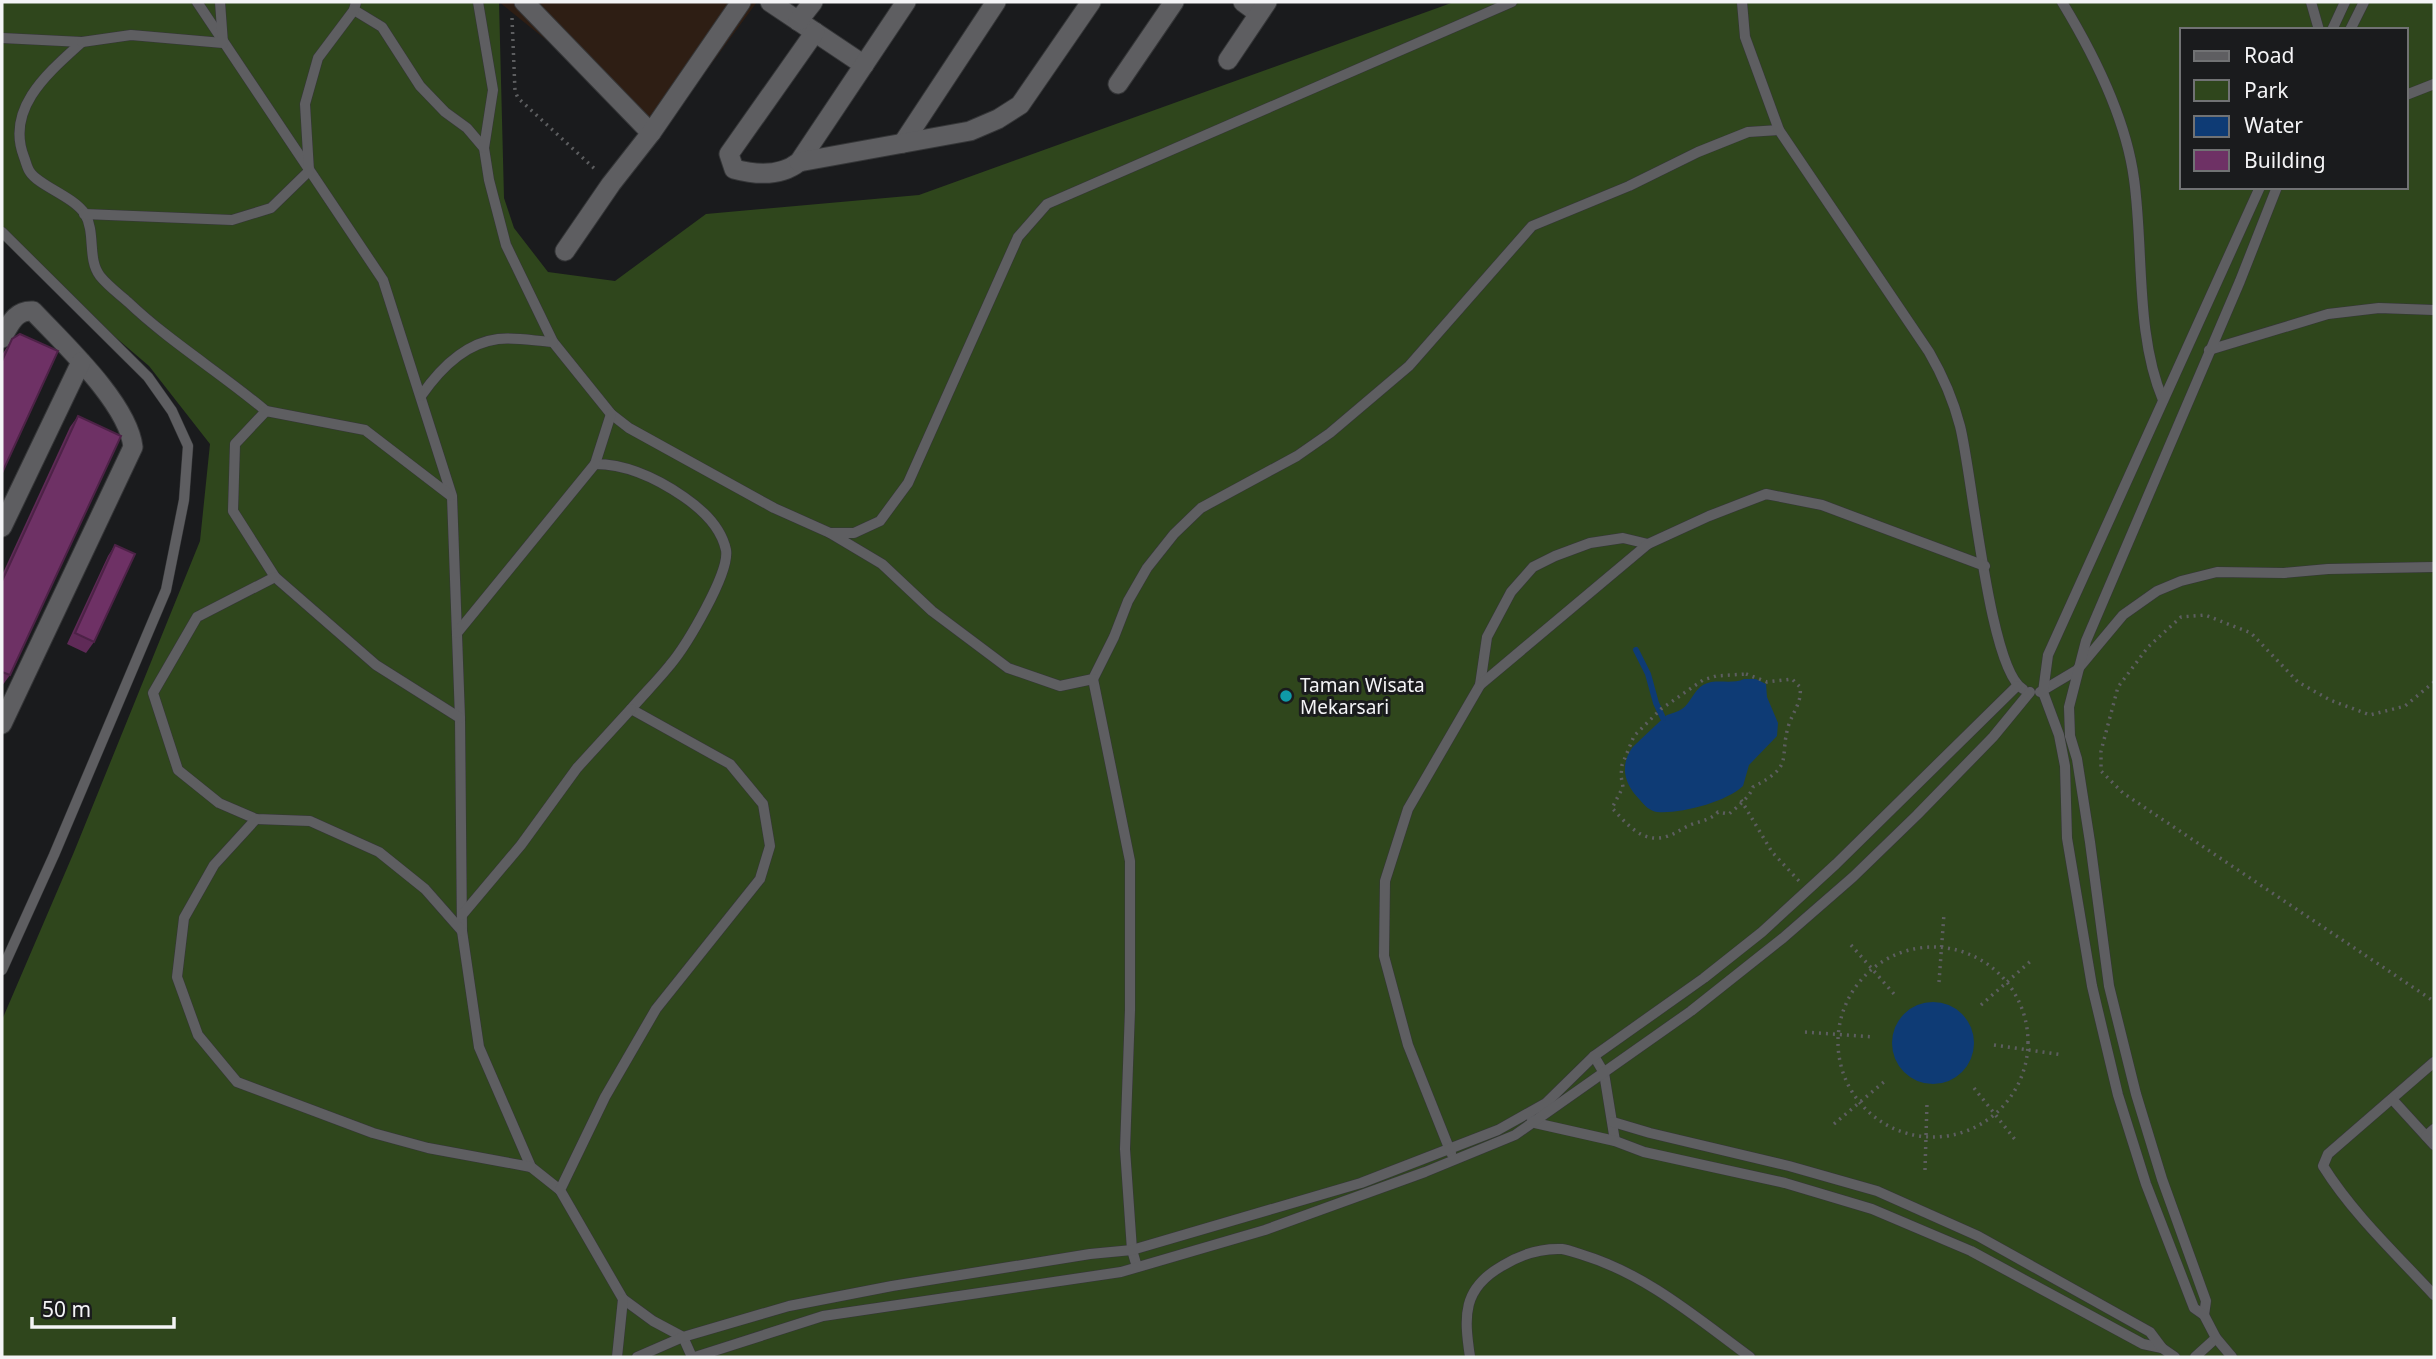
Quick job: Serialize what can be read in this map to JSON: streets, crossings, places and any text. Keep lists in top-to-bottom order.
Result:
{
  "places": ["Taman Wisata Mekarsari"],
  "legend": [
    "Road",
    "Park",
    "Water",
    "Building"
  ],
  "scale_bar": "50 m"
}
